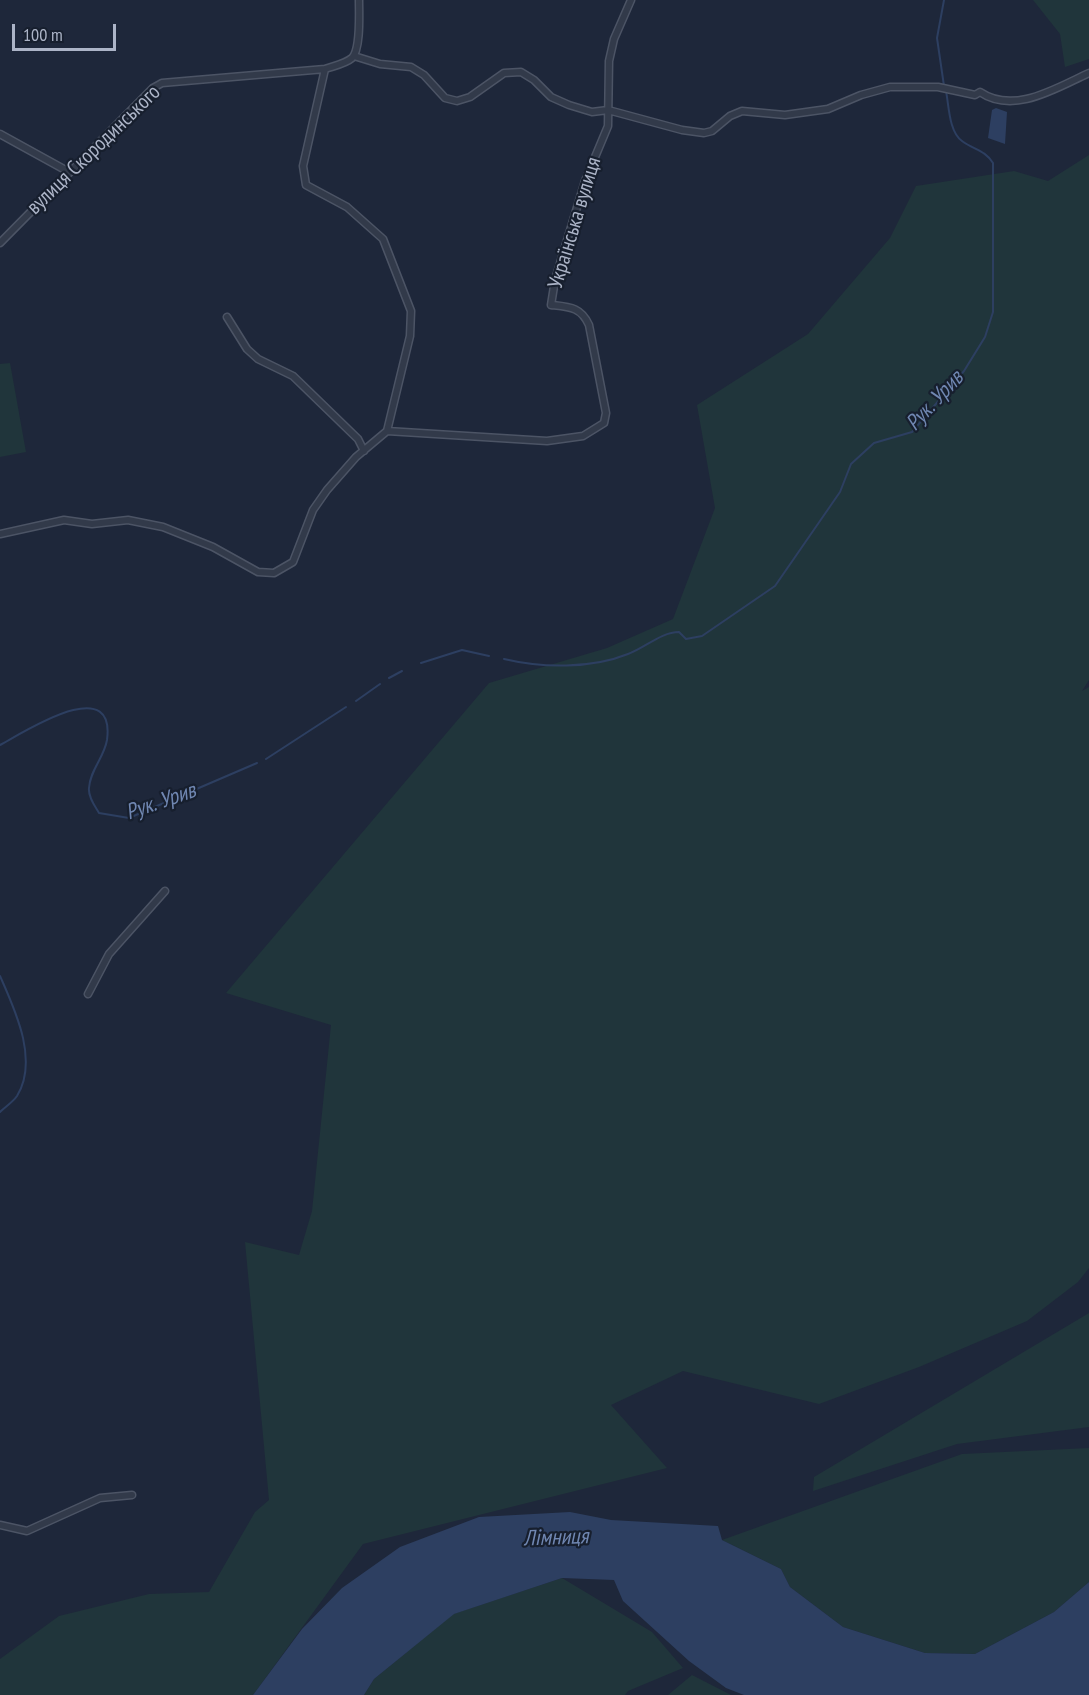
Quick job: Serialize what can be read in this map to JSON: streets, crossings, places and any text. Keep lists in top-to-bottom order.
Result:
{
  "streets": {
    "street": ["вулиця Скородинського", "Українська вулиця"]
  },
  "water": ["Рук. Урив", "Лімниця"],
  "scale_bar": "100 m"
}
